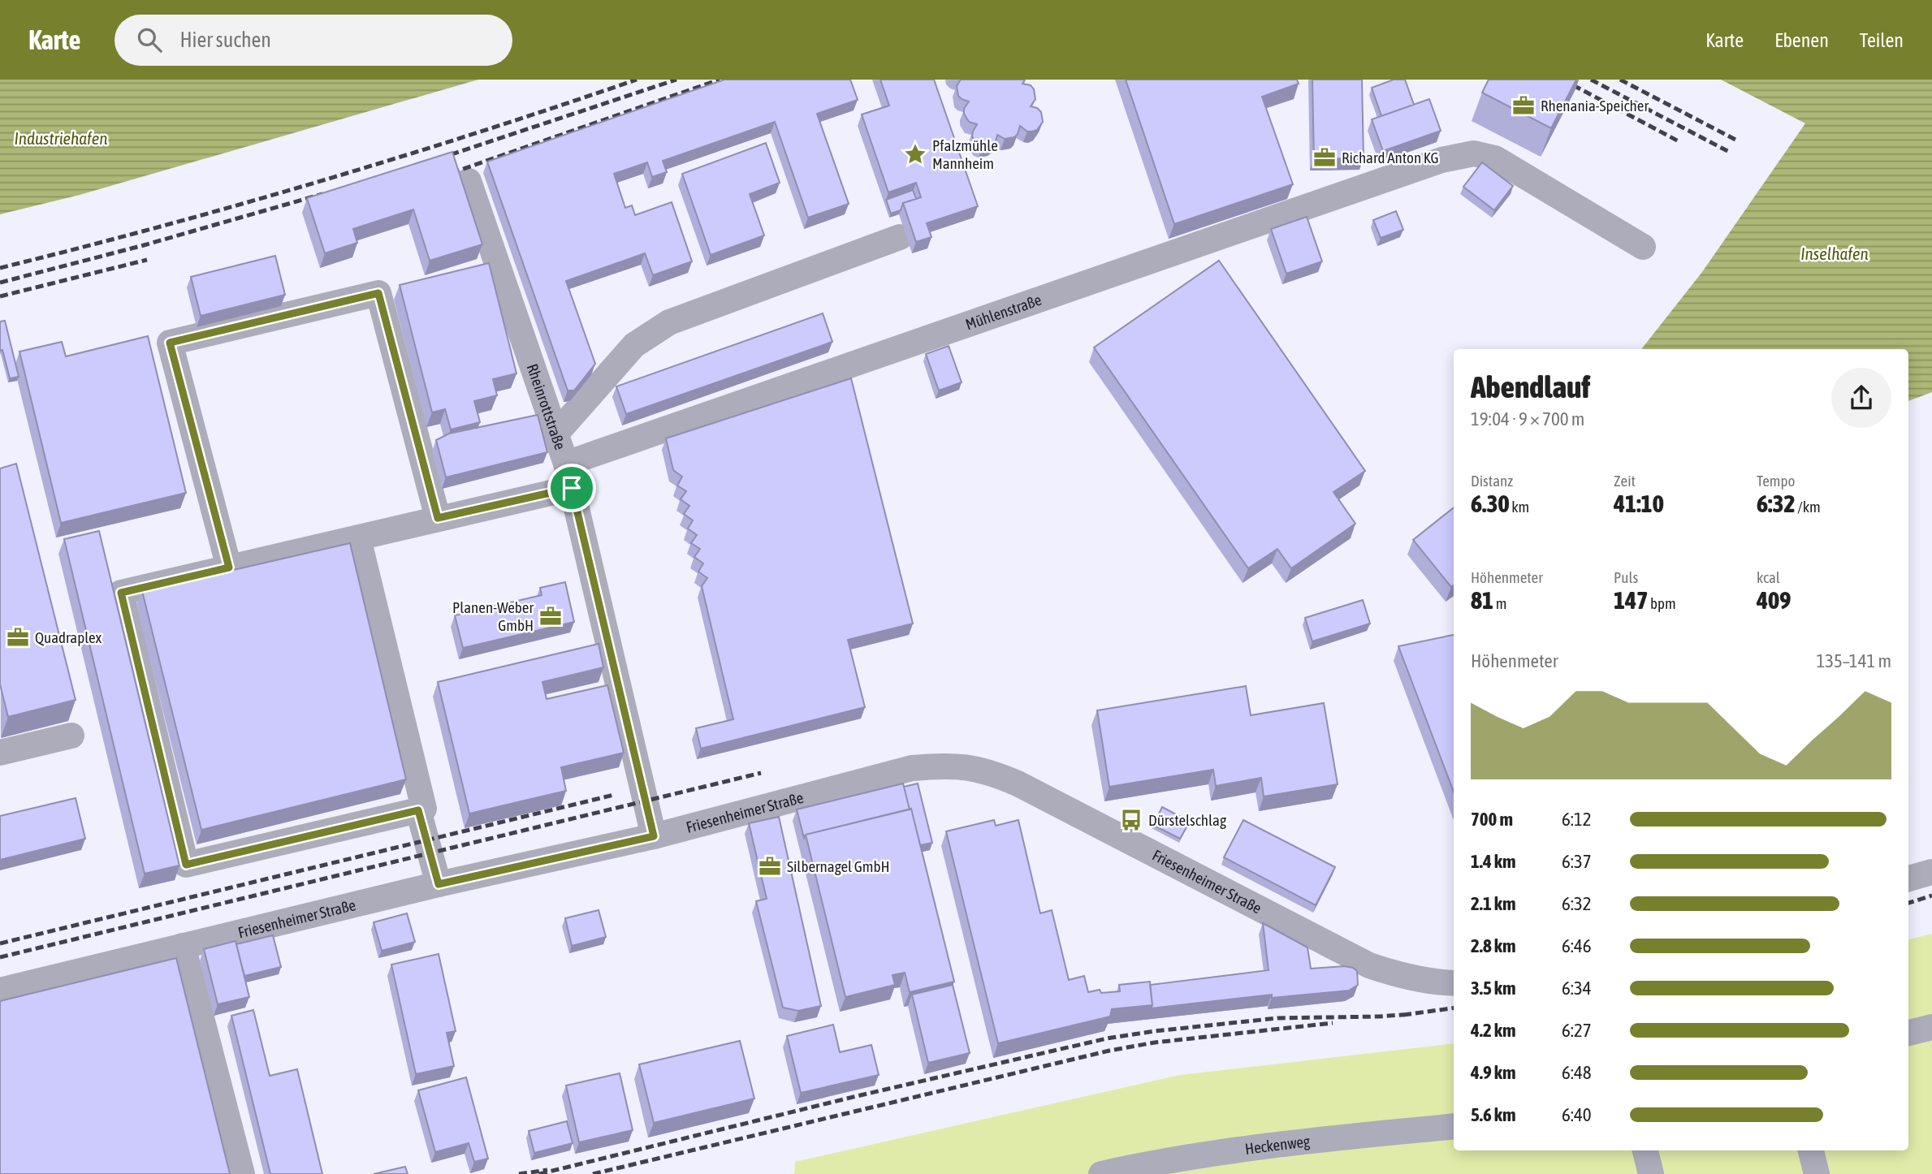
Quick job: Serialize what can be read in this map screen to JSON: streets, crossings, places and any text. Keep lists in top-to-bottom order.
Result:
{
  "streets": {
    "street": [
      "Mühlenstraße",
      "Rheinrottstraße",
      "Friesenheimer Straße",
      "Heckenweg"
    ]
  },
  "crossings": [
    ["Mühlenstraße", "Rheinrottstraße"],
    ["Rheinrottstraße", "Friesenheimer Straße"]
  ],
  "water": ["Industriehafen", "Inselhafen"],
  "places": {
    "office": [
      "Rhenania-Speicher",
      "Richard Anton KG",
      "Planen-Weber GmbH",
      "Quadraplex",
      "Silbernagel GmbH"
    ],
    "place": ["Pfalzmühle Mannheim"],
    "bus stop": ["Dürstelschlag"]
  },
  "page": {
    "header": "Karte",
    "search": "Hier suchen",
    "nav": ["Karte", "Ebenen", "Teilen"],
    "heading": ["Abendlauf", "19:04 · 9 × 700 m"],
    "stats": [
      ["Distanz", "6.30 km"],
      ["Zeit", "41:10"],
      ["Tempo", "6:32 /km"],
      ["Höhenmeter", "81 m"],
      ["Puls", "147 bpm"],
      ["kcal", "409"]
    ],
    "chart": ["Höhenmeter", "135–141 m"],
    "list": [
      {
        "name": "700 m",
        "note": "6:12"
      },
      {
        "name": "1.4 km",
        "note": "6:37"
      },
      {
        "name": "2.1 km",
        "note": "6:32"
      },
      {
        "name": "2.8 km",
        "note": "6:46"
      },
      {
        "name": "3.5 km",
        "note": "6:34"
      },
      {
        "name": "4.2 km",
        "note": "6:27"
      },
      {
        "name": "4.9 km",
        "note": "6:48"
      },
      {
        "name": "5.6 km",
        "note": "6:40"
      }
    ]
  }
}
